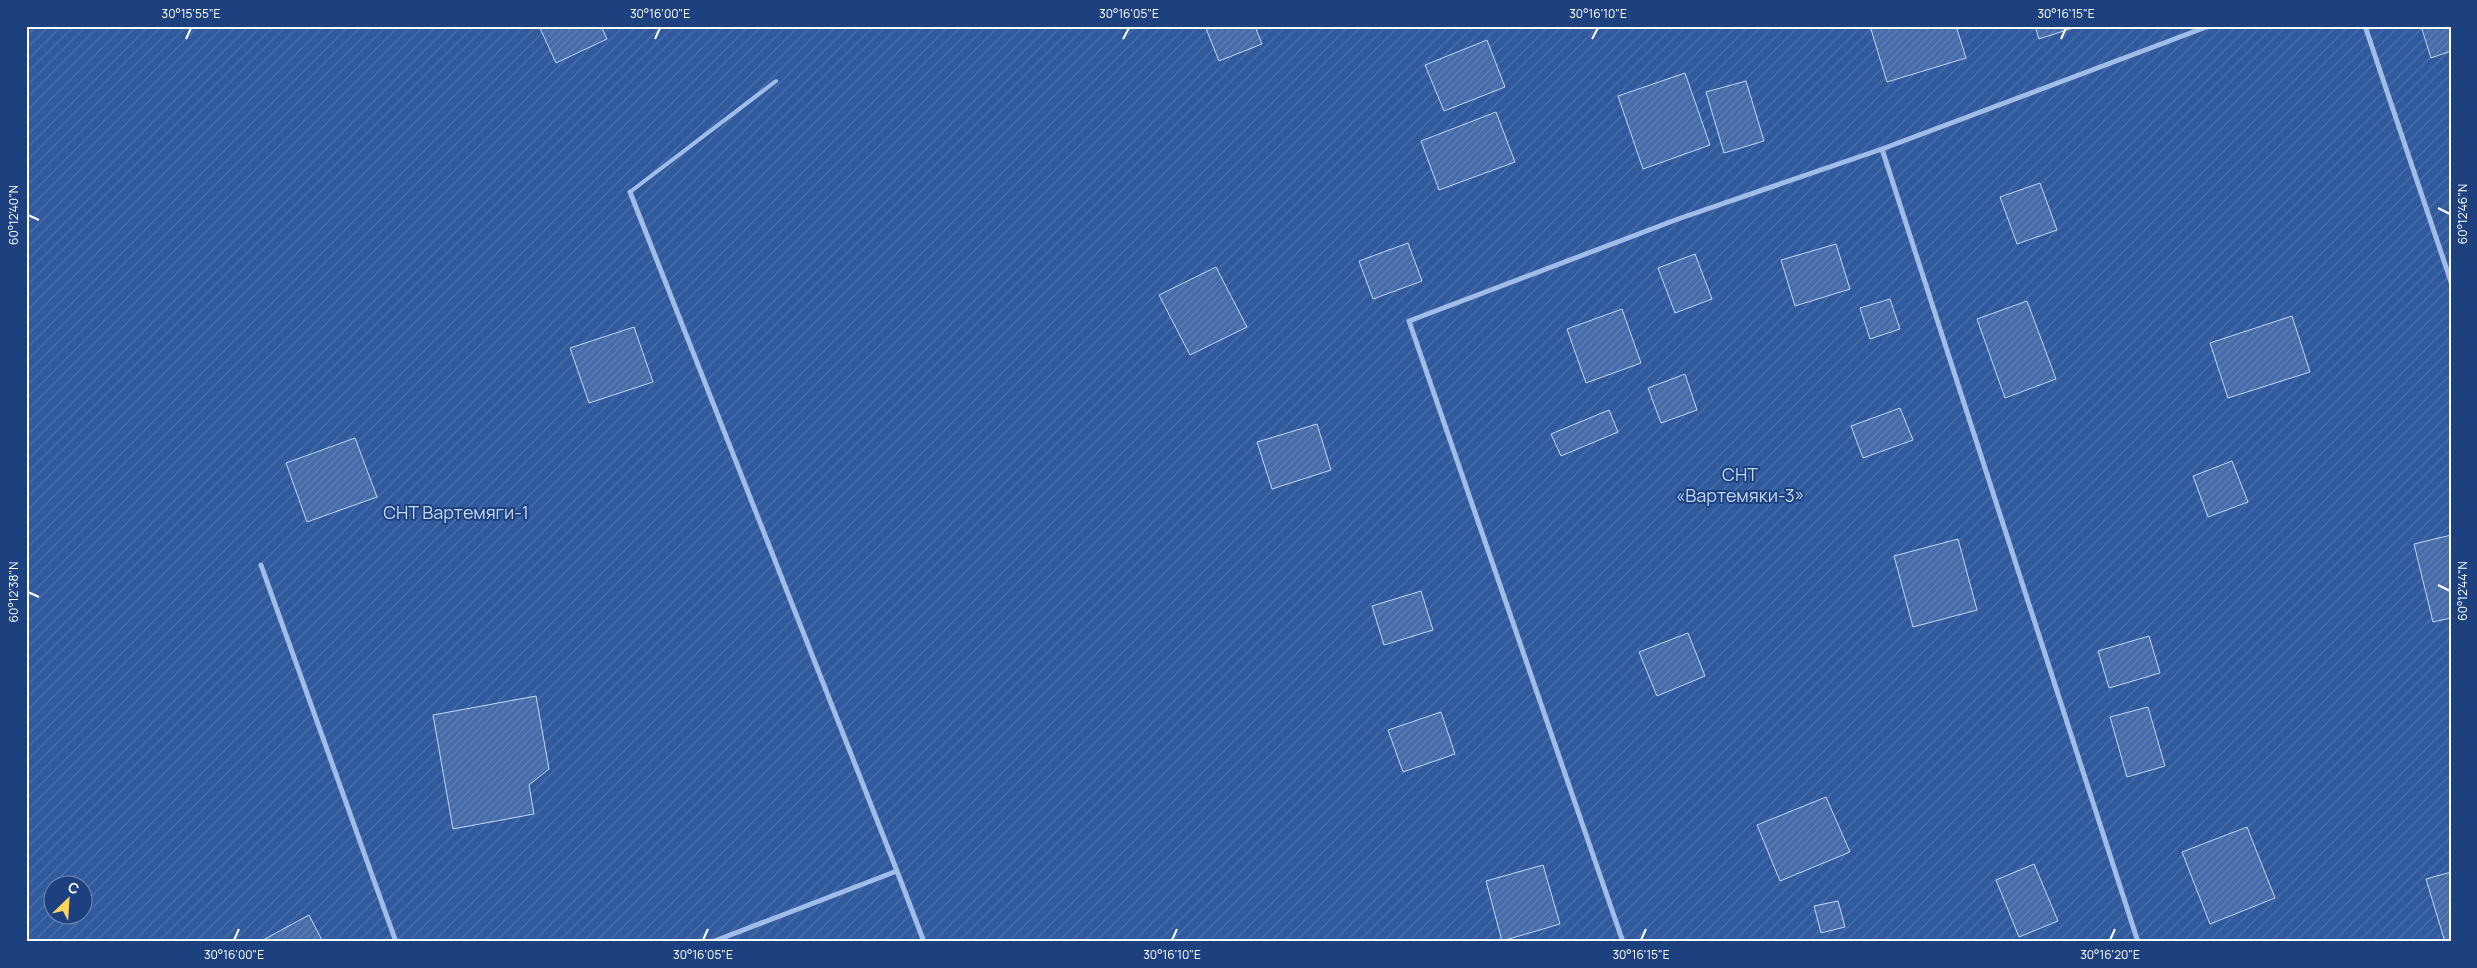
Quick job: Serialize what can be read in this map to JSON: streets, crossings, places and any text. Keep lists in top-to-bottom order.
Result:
{
  "parks": ["СНТ «Вартемяки-3»", "СНТ Вартемяги-1"],
  "north": "top right",
  "coordinates": [
    "30°15'55\"E",
    "30°16'00\"E",
    "30°16'05\"E",
    "30°16'10\"E",
    "30°16'15\"E",
    "60°12'46\"N",
    "60°12'40\"N",
    "60°12'44\"N",
    "60°12'38\"N",
    "30°16'20\"E"
  ]
}
